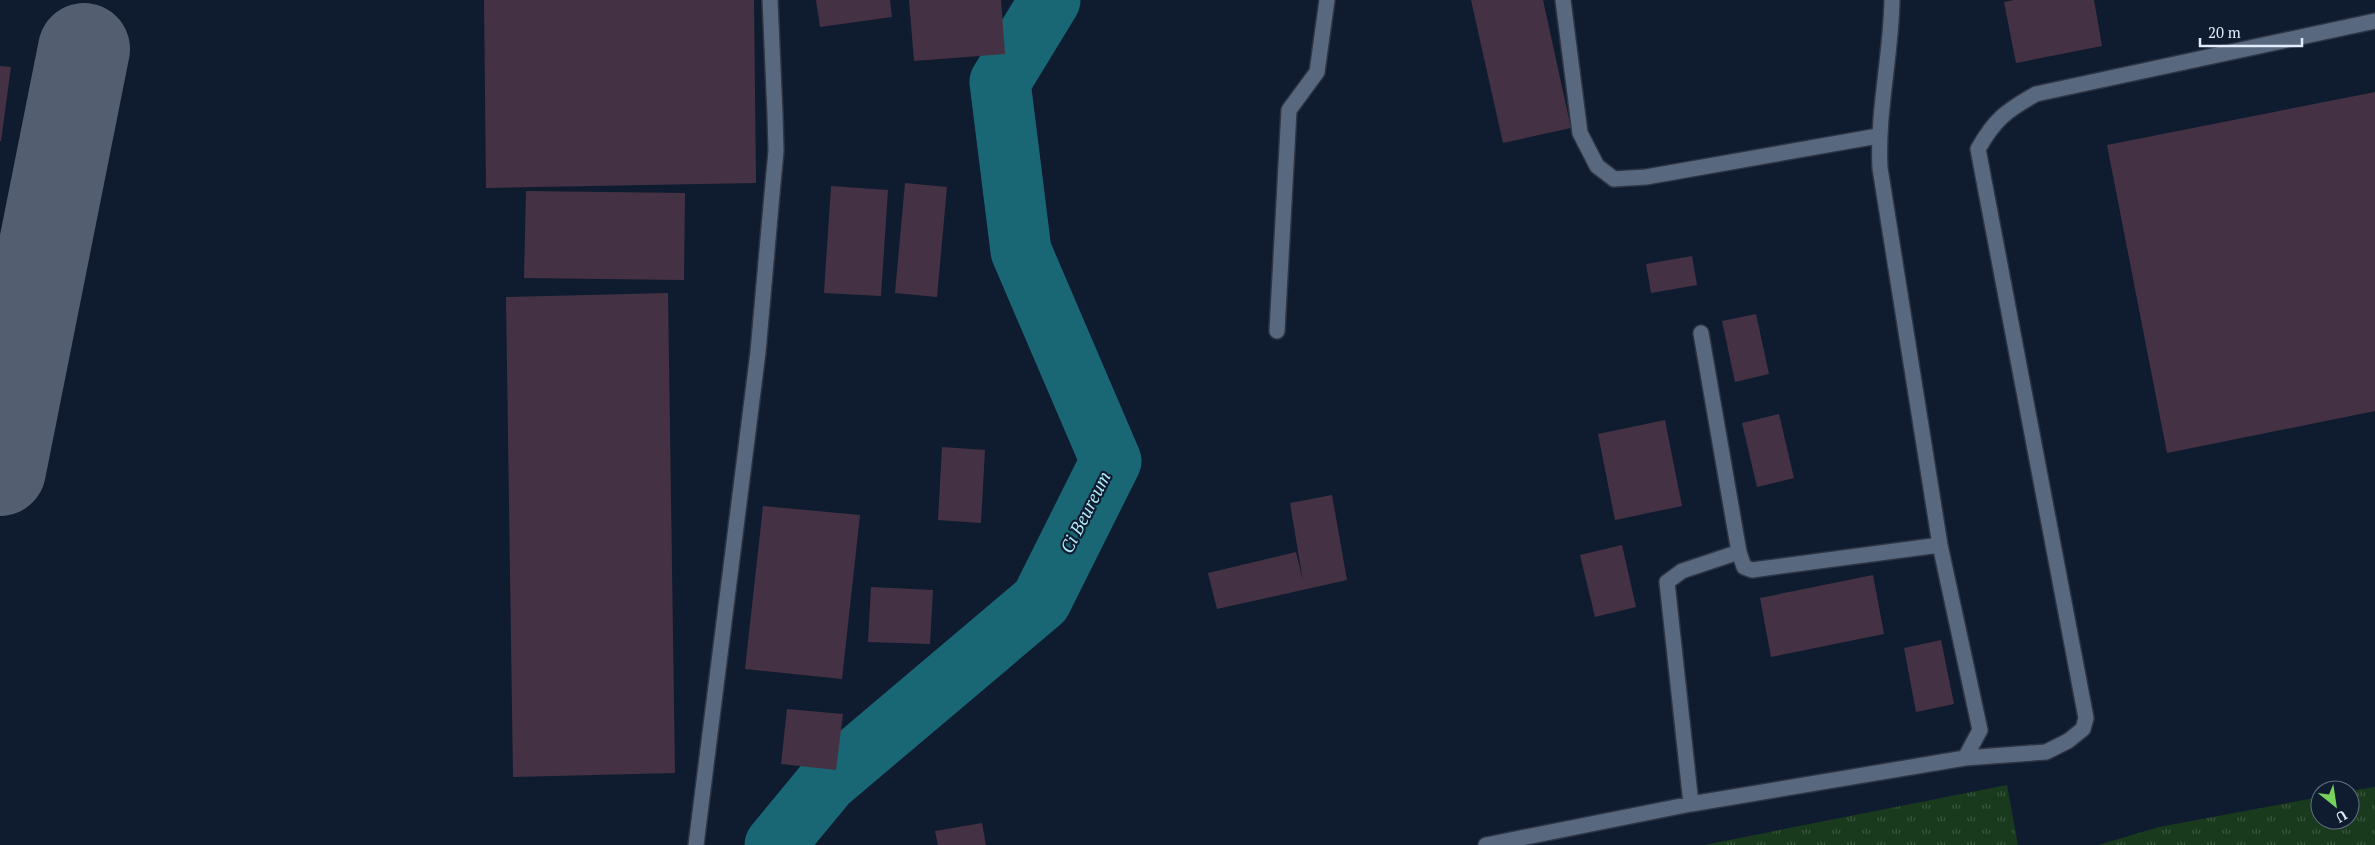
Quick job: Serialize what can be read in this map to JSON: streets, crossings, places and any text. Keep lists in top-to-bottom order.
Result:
{
  "water": ["Ci Beureum"],
  "scale_bar": "20 m",
  "north": "bottom right"
}
